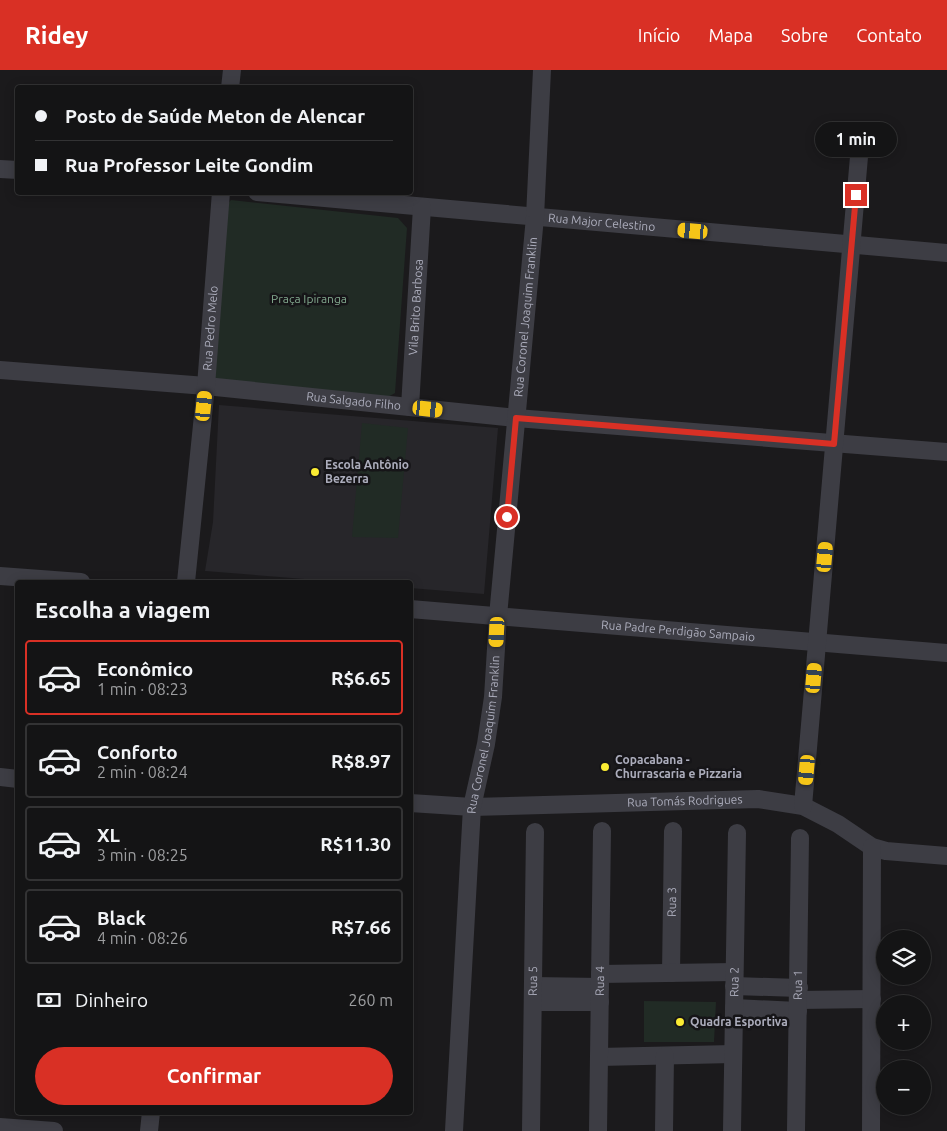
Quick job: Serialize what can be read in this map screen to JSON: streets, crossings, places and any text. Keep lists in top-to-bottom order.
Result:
{
  "streets": {
    "street": [
      "Rua Major Celestino",
      "Vila Brito Barbosa",
      "Rua Coronel Joaquim Franklin",
      "Rua Pedro Melo",
      "Rua Salgado Filho",
      "Rua Padre Perdigão Sampaio",
      "Rua Tomás Rodrigues",
      "Rua 3",
      "Rua 4",
      "Rua 5",
      "Rua 2",
      "Rua 1"
    ]
  },
  "crossings": [
    ["Rua Major Celestino", "Vila Brito Barbosa"],
    ["Rua Major Celestino", "Rua Coronel Joaquim Franklin"],
    ["Vila Brito Barbosa", "Rua Salgado Filho"],
    ["Rua Coronel Joaquim Franklin", "Rua Salgado Filho"],
    ["Rua Coronel Joaquim Franklin", "Rua Padre Perdigão Sampaio"],
    ["Rua Coronel Joaquim Franklin", "Rua Tomás Rodrigues"],
    ["Rua Pedro Melo", "Rua Salgado Filho"]
  ],
  "parks": ["Praça Ipiranga"],
  "places": ["Escola Antônio Bezerra", "Copacabana - Churrascaria e Pizzaria", "Quadra Esportiva"],
  "page": {
    "header": "Ridey",
    "nav": [
      "Início",
      "Mapa",
      "Sobre",
      "Contato"
    ],
    "banner": ["Posto de Saúde Meton de Alencar", "Rua Professor Leite Gondim"],
    "bubble": "1 min",
    "heading": "Escolha a viagem",
    "list": [
      {
        "name": "Econômico",
        "note": "1 min · 08:23",
        "value": "R$6.65"
      },
      {
        "name": "Conforto",
        "note": "2 min · 08:24",
        "value": "R$8.97"
      },
      {
        "name": "XL",
        "note": "3 min · 08:25",
        "value": "R$11.30"
      },
      {
        "name": "Black",
        "note": "4 min · 08:26",
        "value": "R$7.66"
      }
    ],
    "map_buttons": ["+", "−"],
    "pay": ["Dinheiro", "260 m"],
    "buttons": "Confirmar"
  }
}
